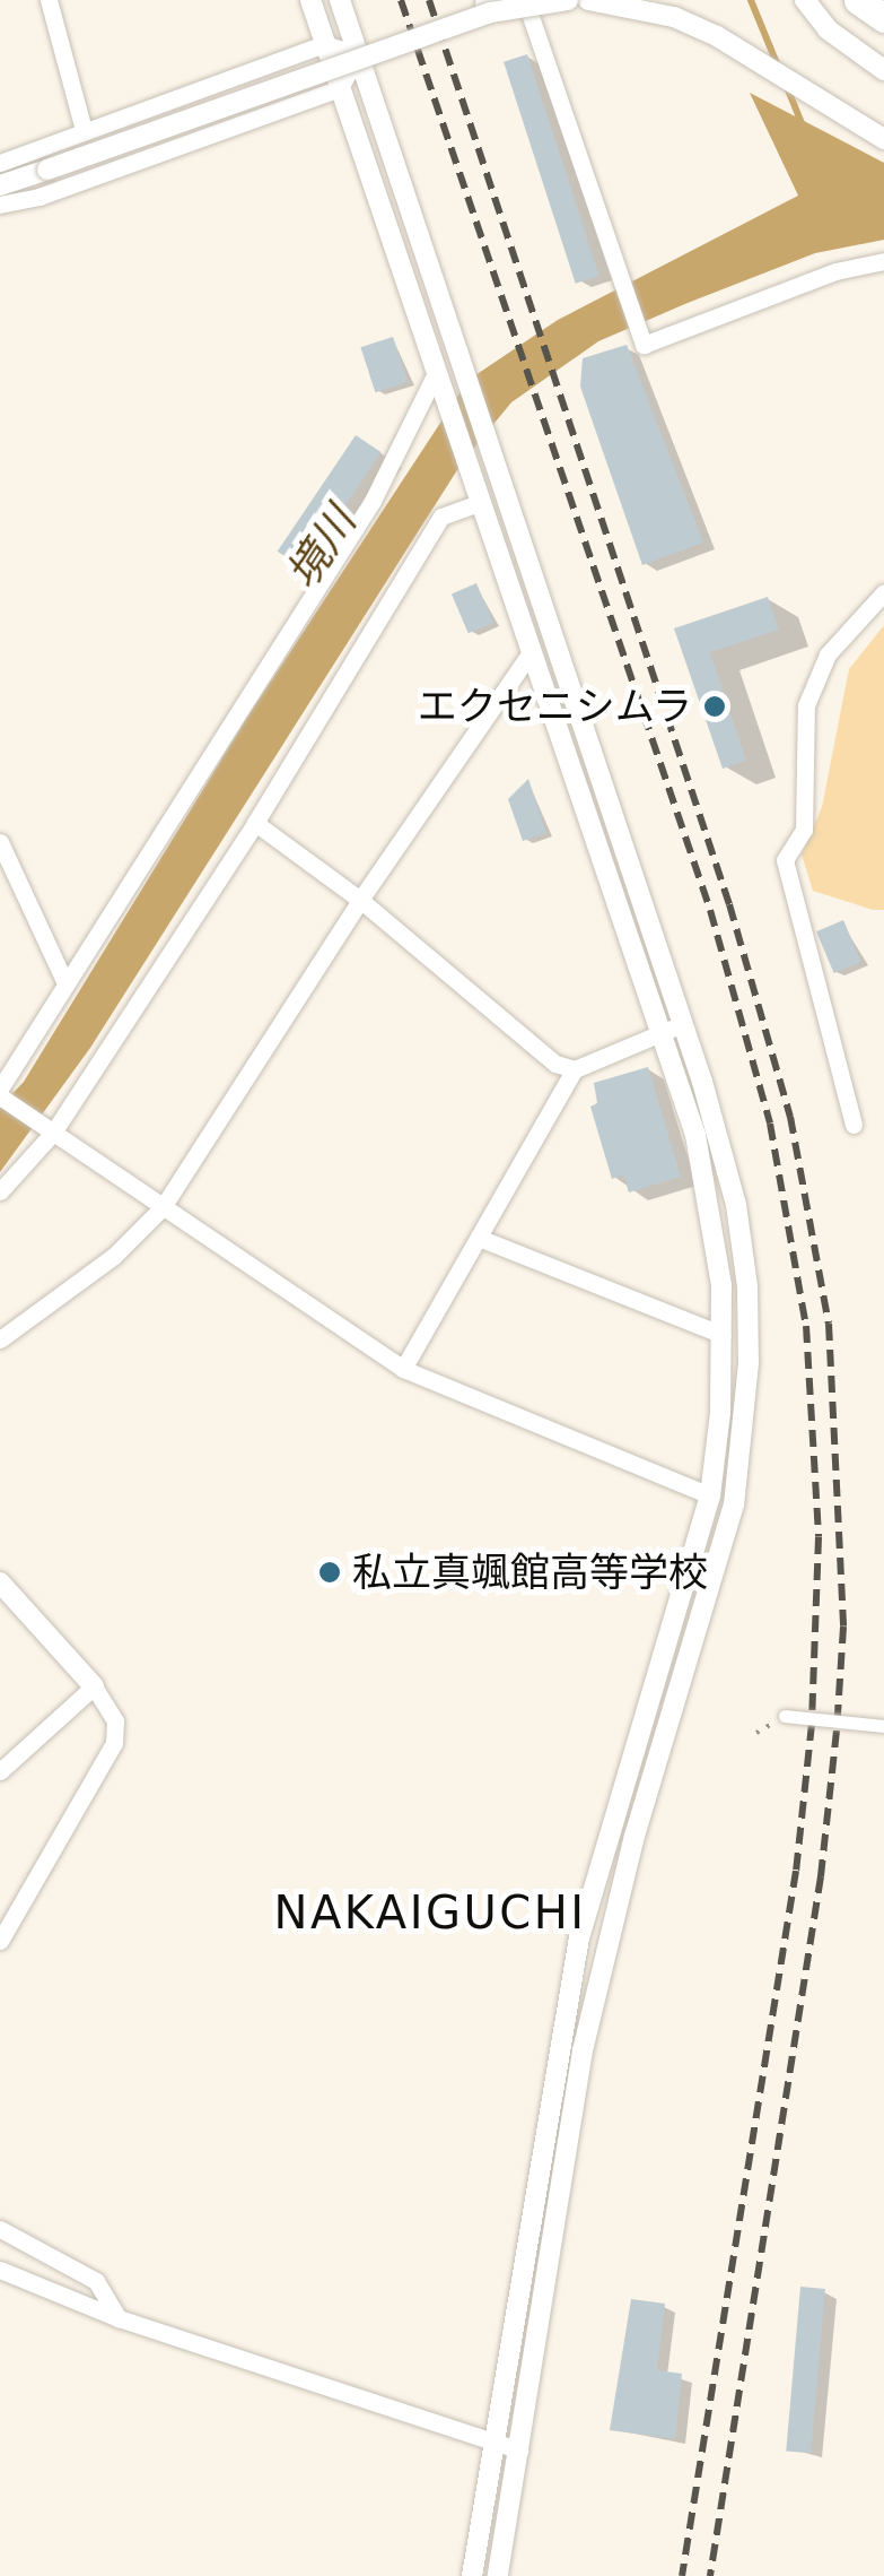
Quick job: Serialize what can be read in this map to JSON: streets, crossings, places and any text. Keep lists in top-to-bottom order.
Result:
{
  "districts": ["NAKAIGUCHI"],
  "water": ["境川"],
  "places": ["エクセニシムラ", "私立真颯館高等学校"]
}
